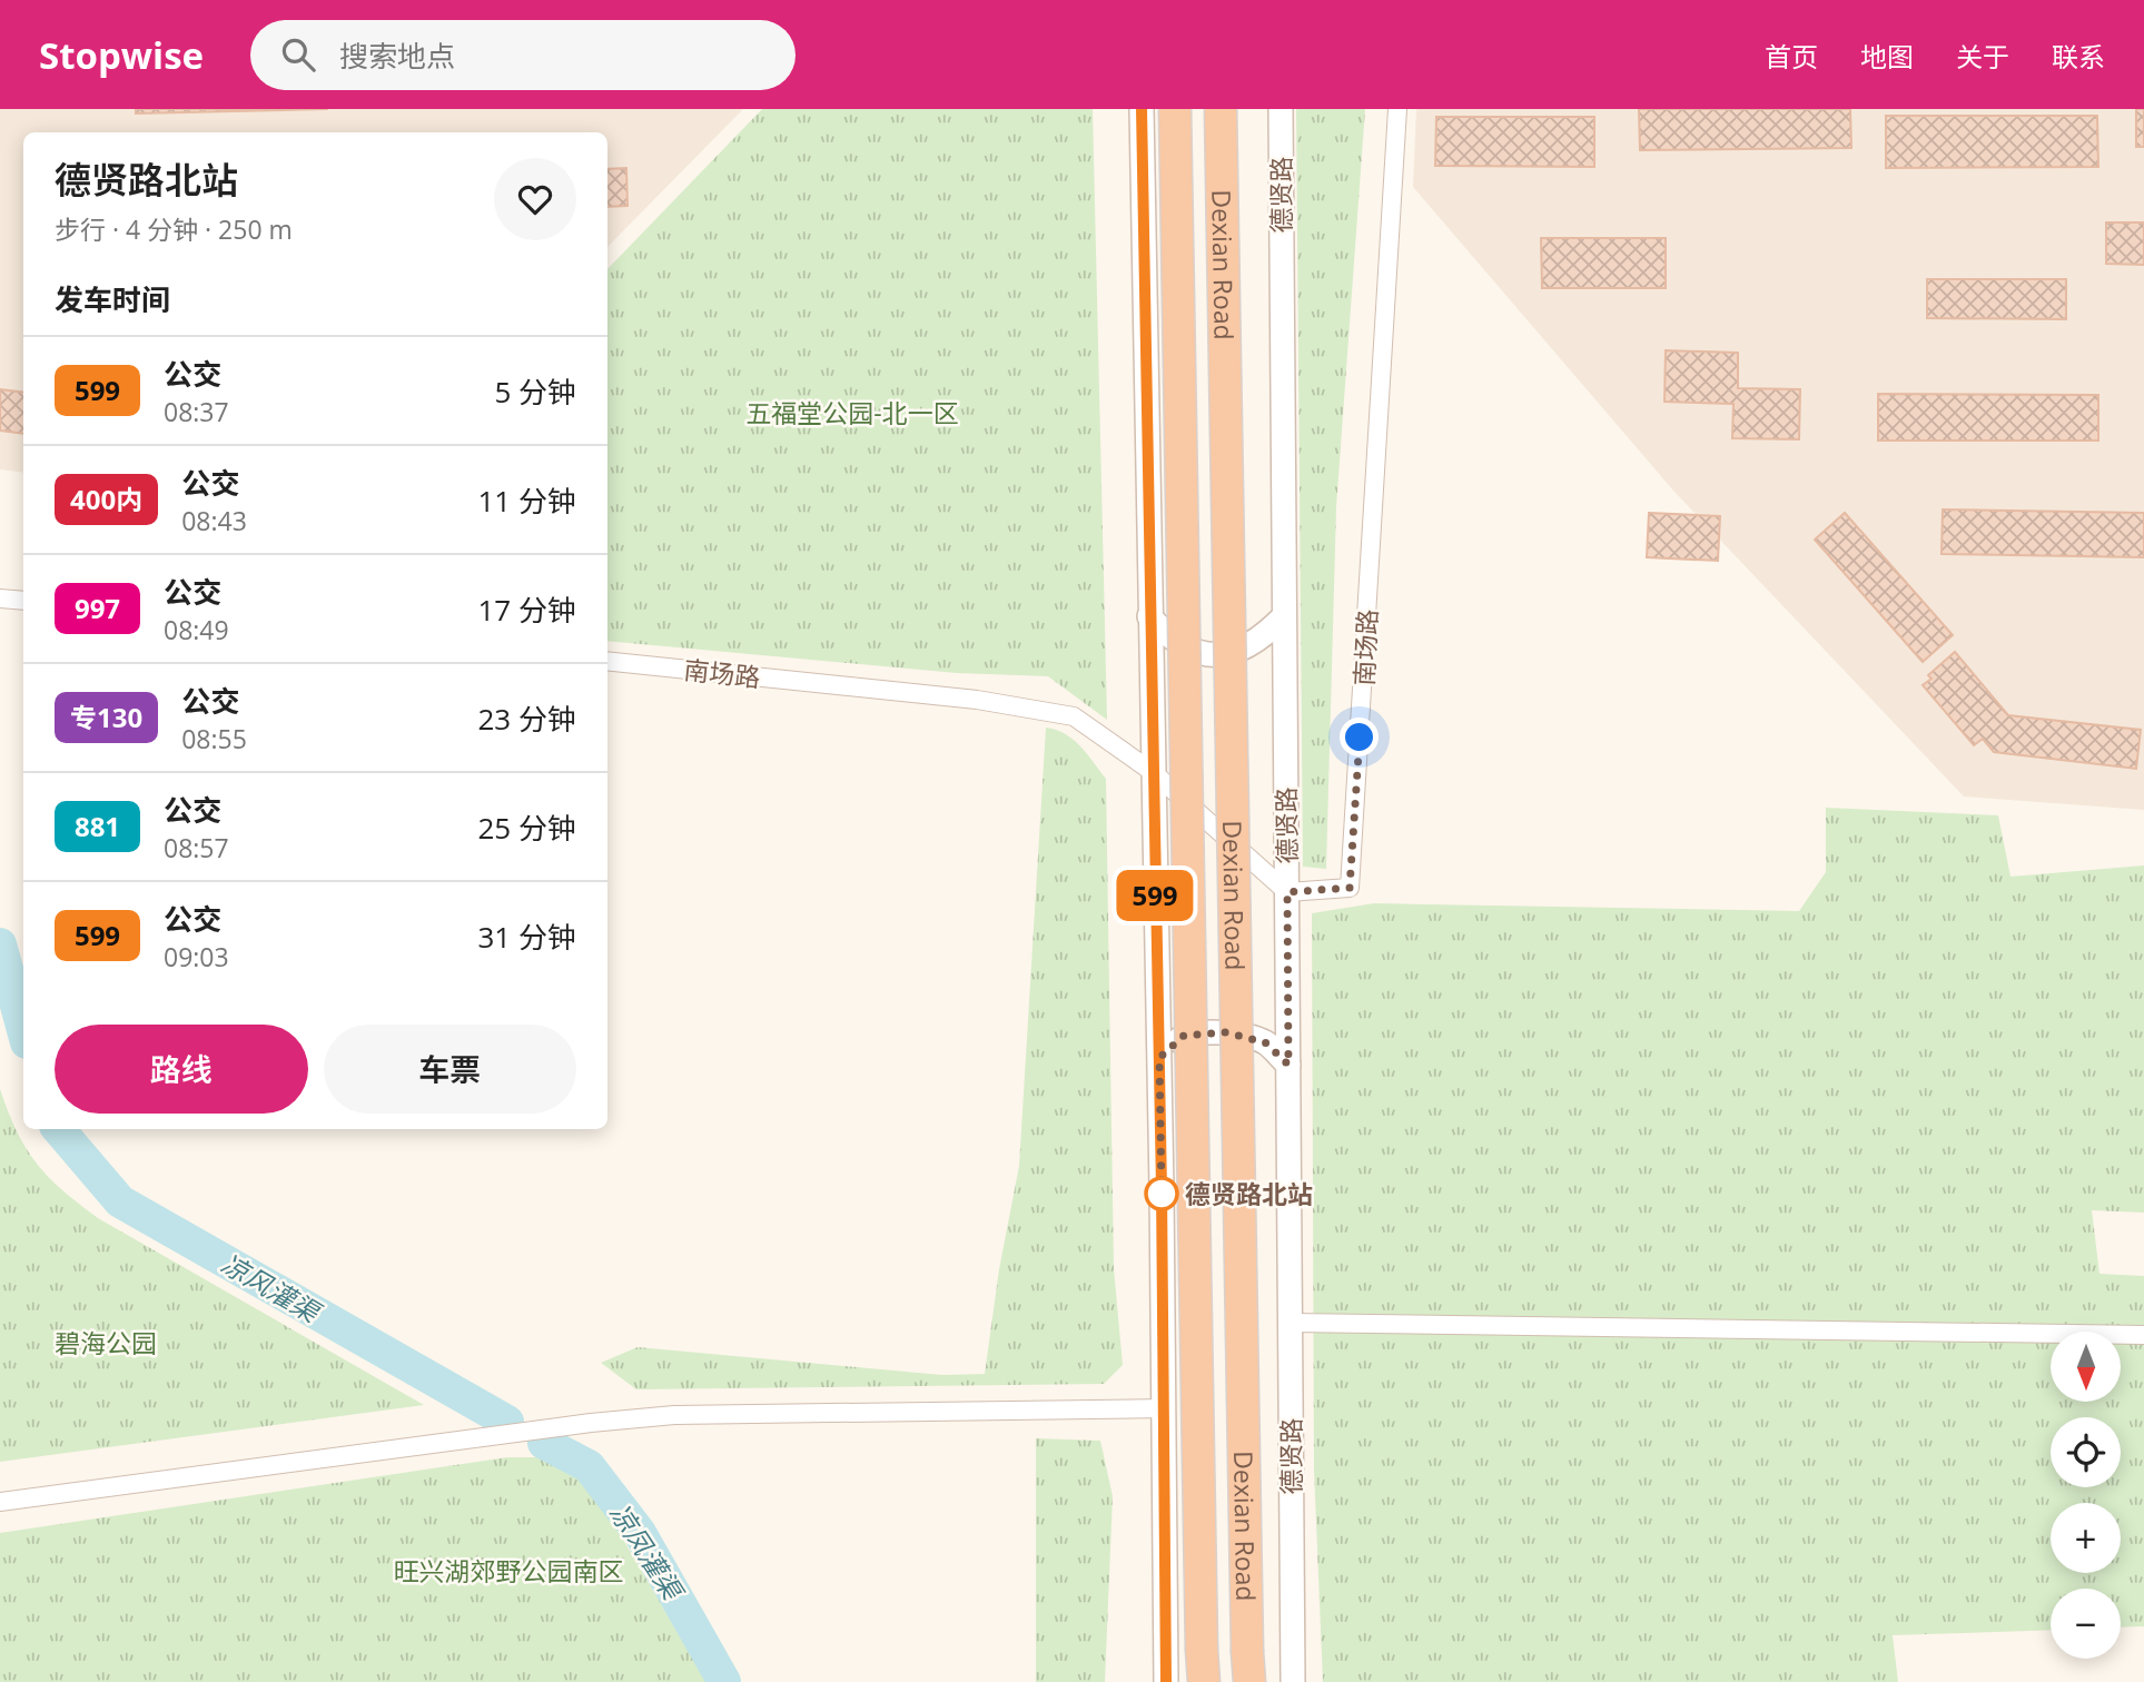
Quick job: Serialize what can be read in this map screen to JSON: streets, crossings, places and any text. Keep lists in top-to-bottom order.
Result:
{
  "streets": {
    "highway": ["Dexian Road"],
    "street": ["德贤路", "南场路"]
  },
  "crossings": [
    ["德贤路", "南场路"]
  ],
  "water": ["凉风灌渠", "凉凤灌渠"],
  "parks": ["五福堂公园-北一区", "碧海公园", "旺兴湖郊野公园南区"],
  "places": ["德贤路北站"],
  "lines": ["bus line 599"],
  "north": "bottom",
  "page": {
    "header": "Stopwise",
    "search": "搜索地点",
    "nav": [
      "首页",
      "地图",
      "关于",
      "联系"
    ],
    "on_map": "599",
    "heading": [
      ["德贤路北站", "步行 · 4 分钟 · 250 m"],
      "发车时间"
    ],
    "list": [
      {
        "mark": "599",
        "name": "公交",
        "note": "08:37",
        "value": "5 分钟"
      },
      {
        "mark": "400内",
        "name": "公交",
        "note": "08:43",
        "value": "11 分钟"
      },
      {
        "mark": "997",
        "name": "公交",
        "note": "08:49",
        "value": "17 分钟"
      },
      {
        "mark": "专130",
        "name": "公交",
        "note": "08:55",
        "value": "23 分钟"
      },
      {
        "mark": "881",
        "name": "公交",
        "note": "08:57",
        "value": "25 分钟"
      },
      {
        "mark": "599",
        "name": "公交",
        "note": "09:03",
        "value": "31 分钟"
      }
    ],
    "buttons": ["路线", "车票"],
    "map_buttons": ["+", "−"]
  }
}
